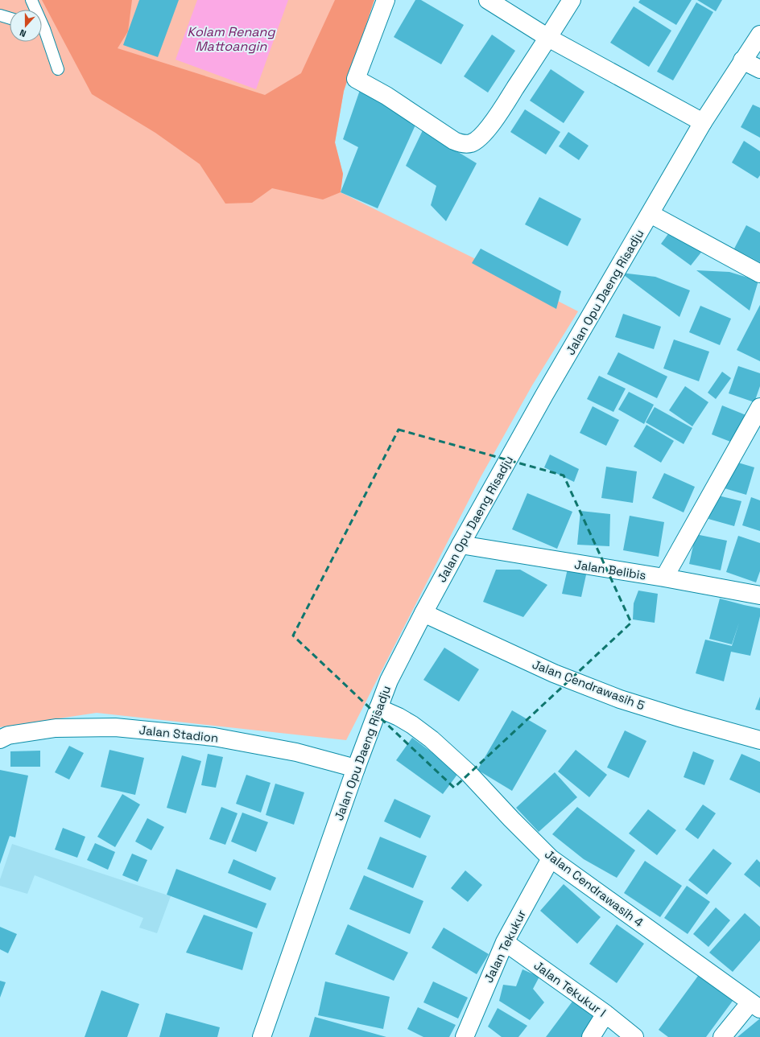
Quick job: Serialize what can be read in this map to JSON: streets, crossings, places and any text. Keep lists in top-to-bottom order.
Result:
{
  "streets": {
    "street": [
      "Jalan Opu Daeng Risadju",
      "Jalan Belibis",
      "Jalan Cendrawasih 5",
      "Jalan Stadion",
      "Jalan Cendrawasih 4",
      "Jalan Tekukur",
      "Jalan Tekukur I"
    ]
  },
  "crossings": [
    ["Jalan Opu Daeng Risadju", "Jalan Belibis"],
    ["Jalan Opu Daeng Risadju", "Jalan Cendrawasih 5"],
    ["Jalan Opu Daeng Risadju", "Jalan Stadion"],
    ["Jalan Opu Daeng Risadju", "Jalan Cendrawasih 4"],
    ["Jalan Cendrawasih 4", "Jalan Tekukur"],
    ["Jalan Tekukur", "Jalan Tekukur I"]
  ],
  "water": ["Kolam Renang Mattoangin"],
  "north": "bottom"
}
